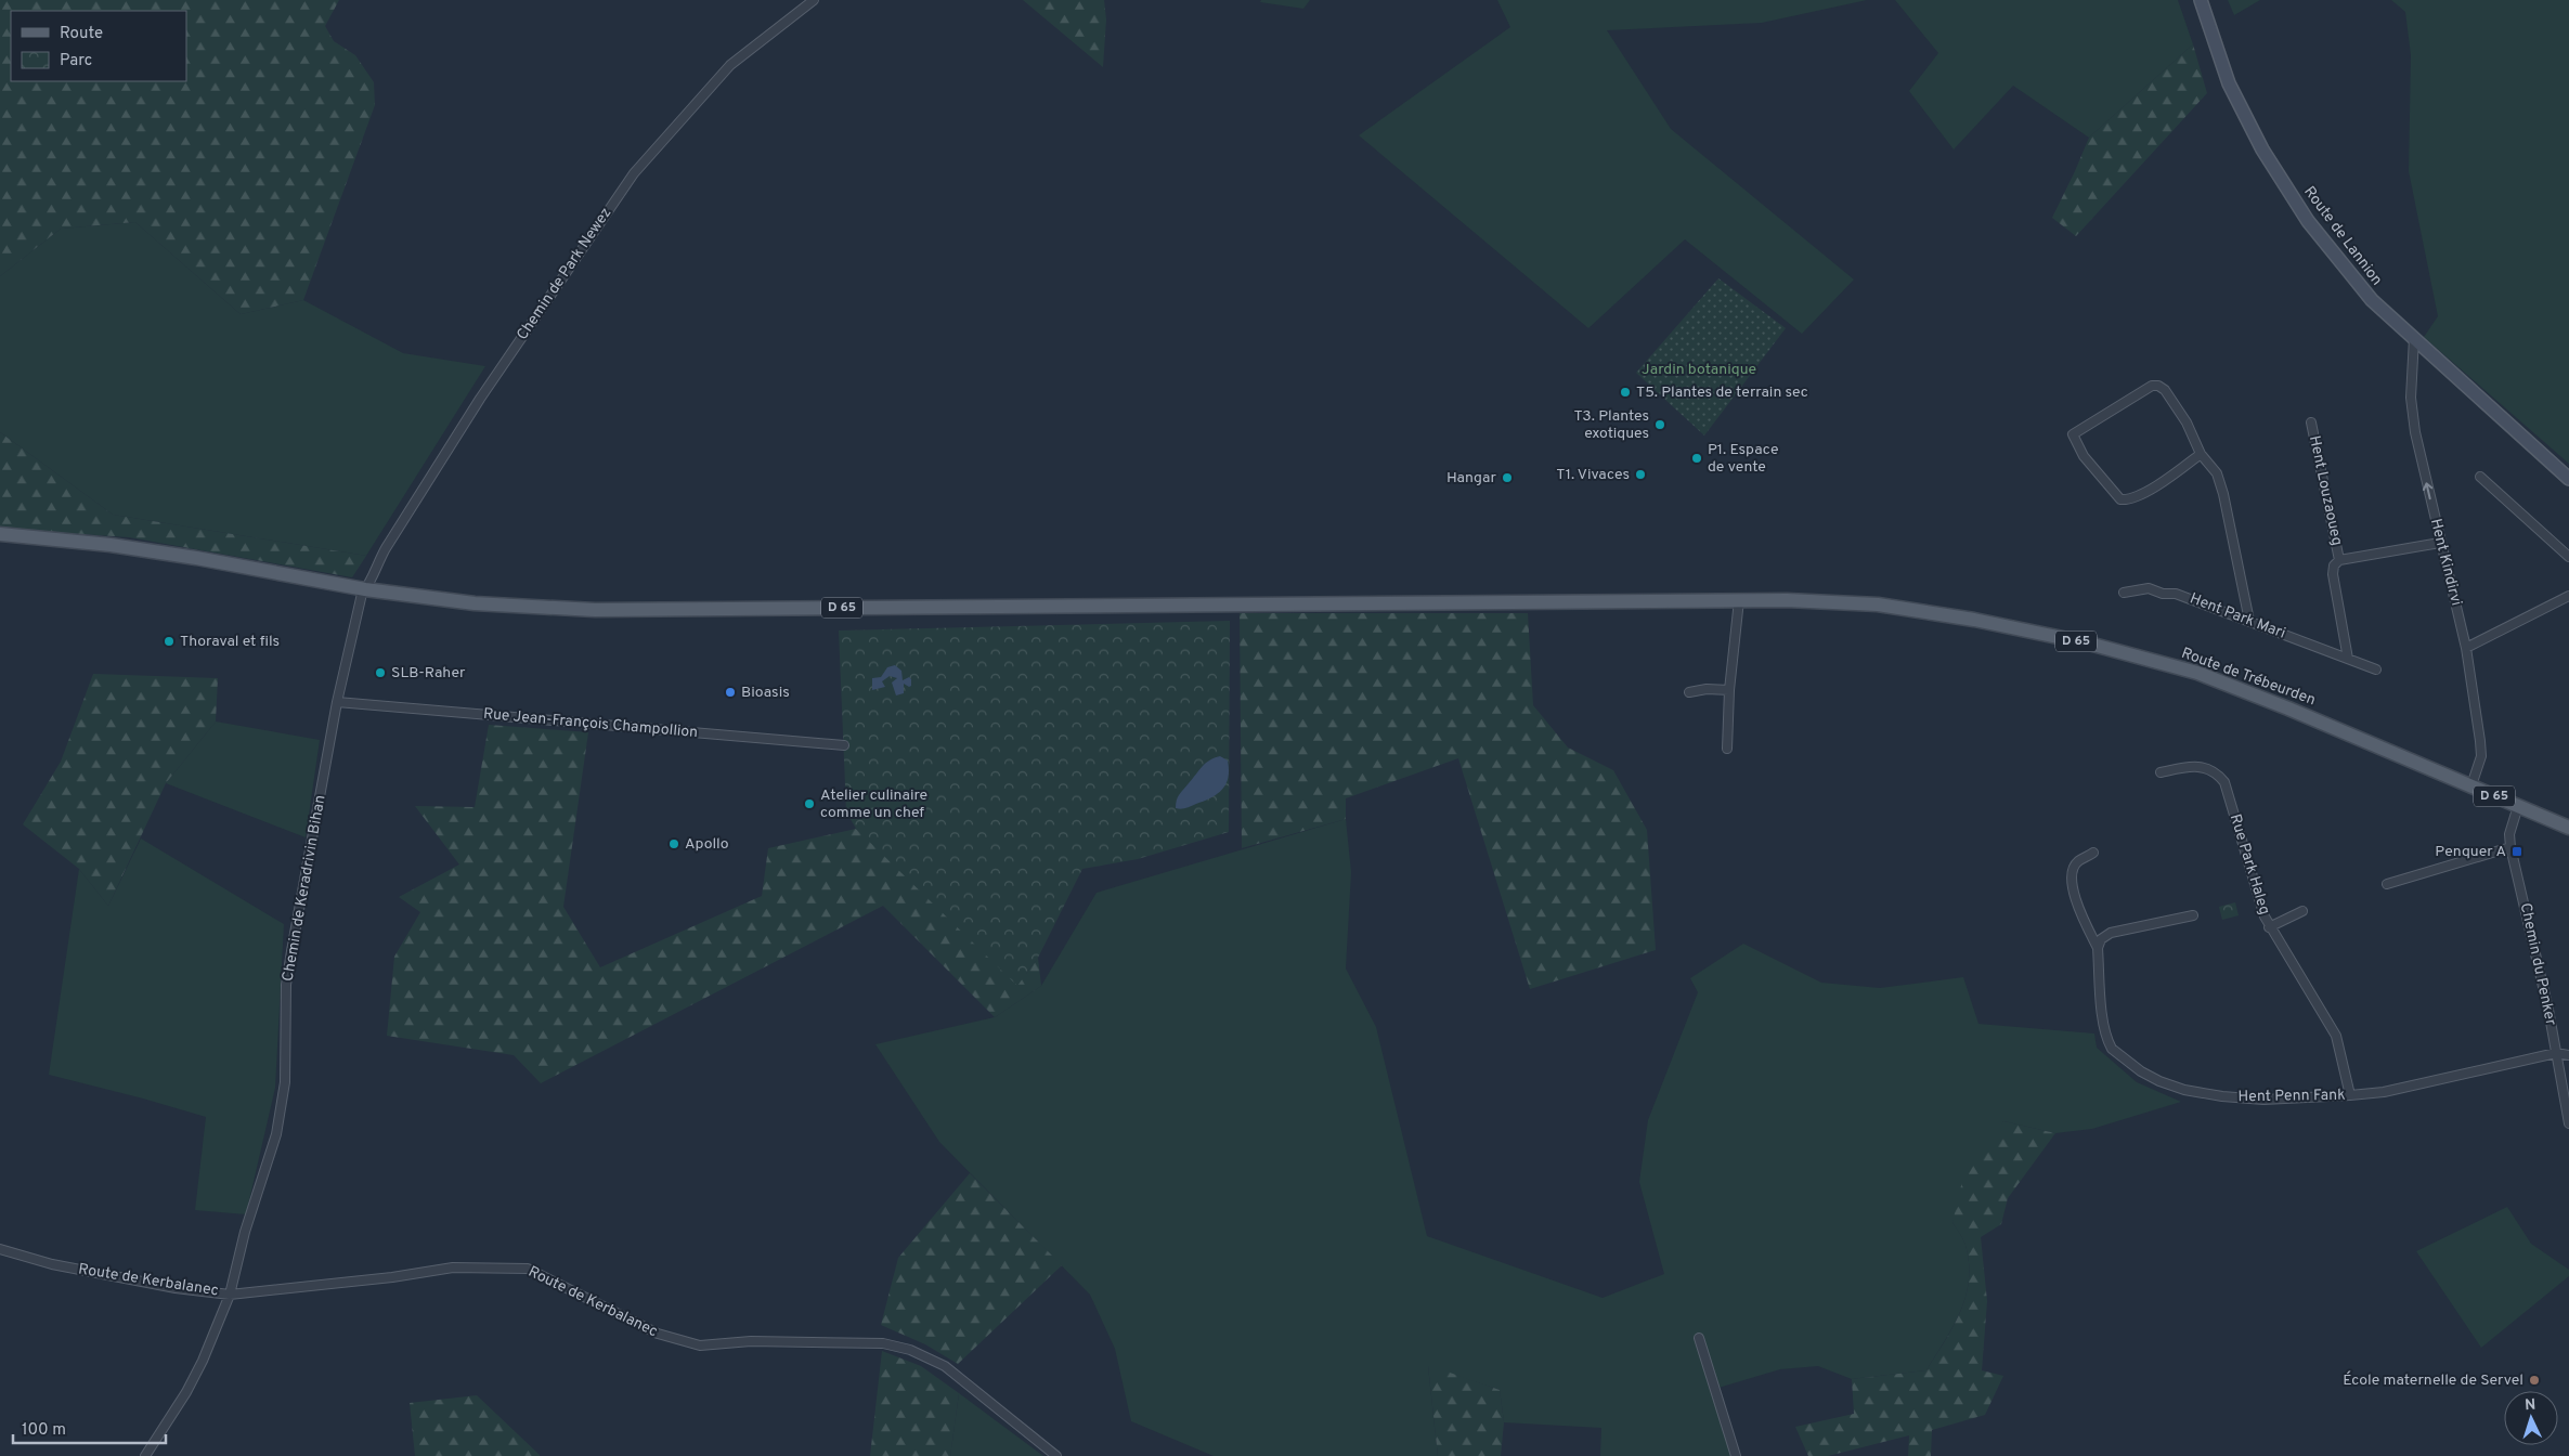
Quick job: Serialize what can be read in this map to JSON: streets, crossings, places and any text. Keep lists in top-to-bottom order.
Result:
{
  "streets": {
    "main road": ["Route de Lannion", "D 65", "Route de Trébeurden"],
    "street": [
      "Chemin de Park Newez",
      "Hent Louzaoueg",
      "Hent Kindirvi",
      "Hent Park Mari",
      "Rue Jean-François Champollion",
      "Rue Park Haleg",
      "Chemin de Keradrivin Bihan",
      "Chemin du Penker",
      "Hent Penn Fank",
      "Route de Kerbalanec"
    ]
  },
  "crossings": [
    ["Route de Lannion", "Hent Kindirvi"],
    ["Chemin de Park Newez", "D 65"],
    ["Chemin de Park Newez", "Route de Trébeurden"],
    ["Chemin de Park Newez", "Chemin de Keradrivin Bihan"],
    ["Hent Kindirvi", "Route de Trébeurden"],
    ["D 65", "Route de Trébeurden"],
    ["D 65", "Chemin de Keradrivin Bihan"],
    ["Route de Trébeurden", "Chemin de Keradrivin Bihan"],
    ["Route de Trébeurden", "Chemin du Penker"],
    ["Rue Jean-François Champollion", "Chemin de Keradrivin Bihan"],
    ["Rue Park Haleg", "Hent Penn Fank"],
    ["Chemin de Keradrivin Bihan", "Route de Kerbalanec"],
    ["Chemin du Penker", "Hent Penn Fank"]
  ],
  "one_way": ["Hent Kindirvi"],
  "parks": ["Jardin botanique"],
  "places": {
    "other": [
      "T5. Plantes de terrain sec",
      "T3. Plantes exotiques",
      "P1. Espace de vente",
      "T1. Vivaces",
      "Hangar",
      "Thoraval et fils",
      "SLB-Raher",
      "Bioasis",
      "Atelier culinaire comme un chef",
      "Apollo",
      "École maternelle de Servel"
    ],
    "transit": ["Penquer A"]
  },
  "legend": ["Route", "Parc"],
  "scale_bar": "100 m",
  "north": "top"
}
